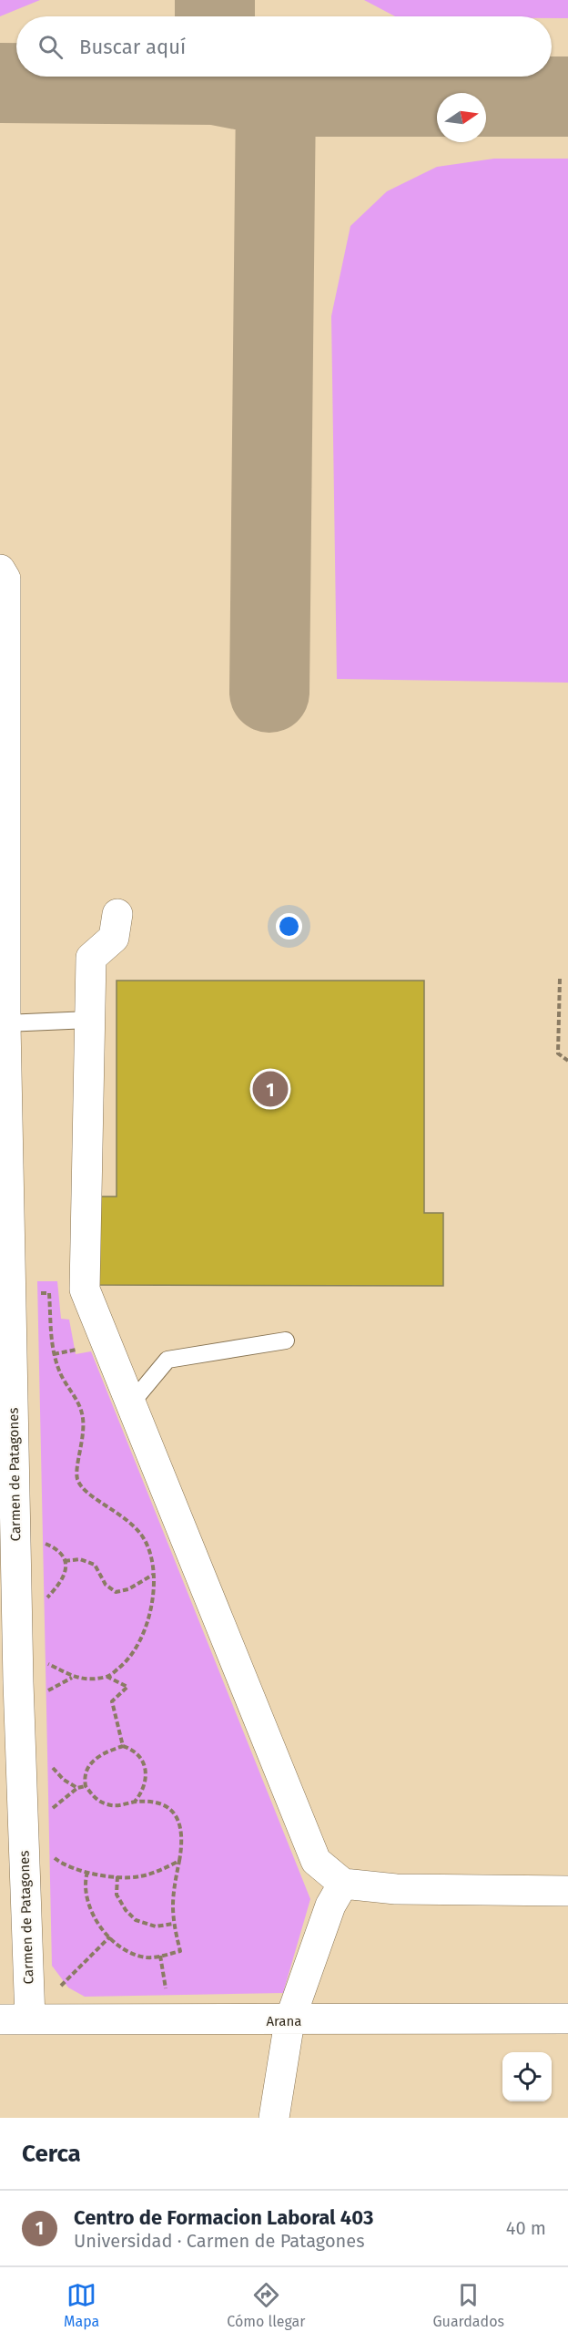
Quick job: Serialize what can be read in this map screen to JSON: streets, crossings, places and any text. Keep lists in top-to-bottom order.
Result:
{
  "streets": {
    "street": ["Carmen de Patagones", "Arana"]
  },
  "crossings": [
    ["Carmen de Patagones", "Arana"]
  ],
  "north": "right",
  "page": {
    "search": "Buscar aquí",
    "pins": "1",
    "heading": "Cerca",
    "list": [
      {
        "mark": "1",
        "name": "Centro de Formacion Laboral 403",
        "note": "Universidad · Carmen de Patagones",
        "value": "40 m"
      }
    ],
    "nav": ["Mapa", "Cómo llegar", "Guardados"]
  }
}
